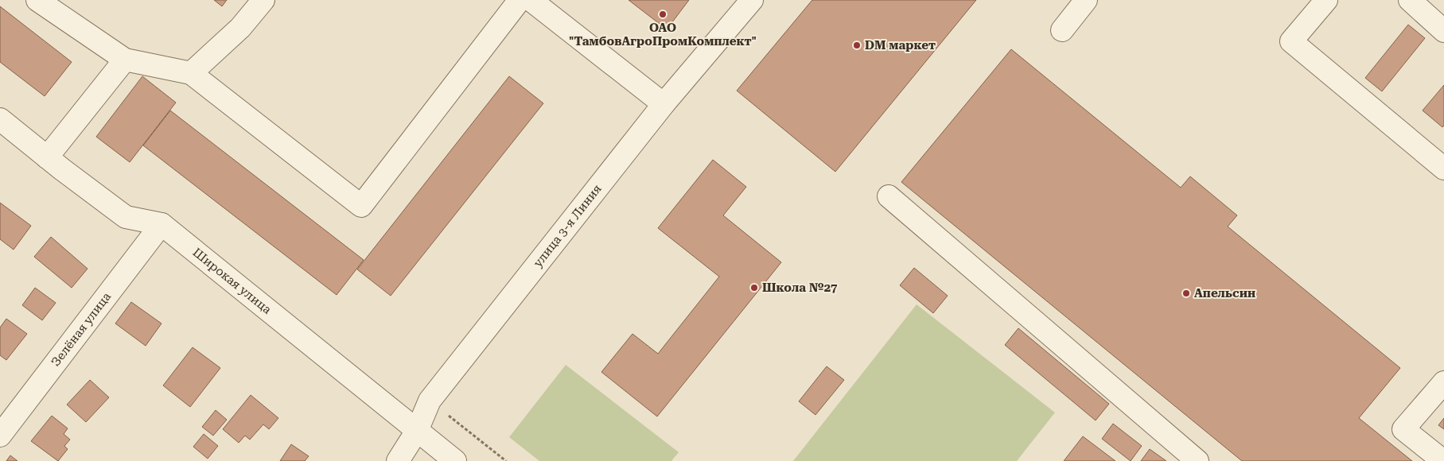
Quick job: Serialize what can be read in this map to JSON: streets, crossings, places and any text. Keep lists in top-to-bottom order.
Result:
{
  "streets": {
    "street": ["улица 3-я Линия", "Широкая улица", "Зелёная улица"]
  },
  "crossings": [
    ["улица 3-я Линия", "Широкая улица"],
    ["Широкая улица", "Зелёная улица"]
  ],
  "places": [
    "ОАО \"ТамбовАгроПромКомплект\"",
    "DM маркет",
    "Школа №27",
    "Апельсин"
  ]
}
